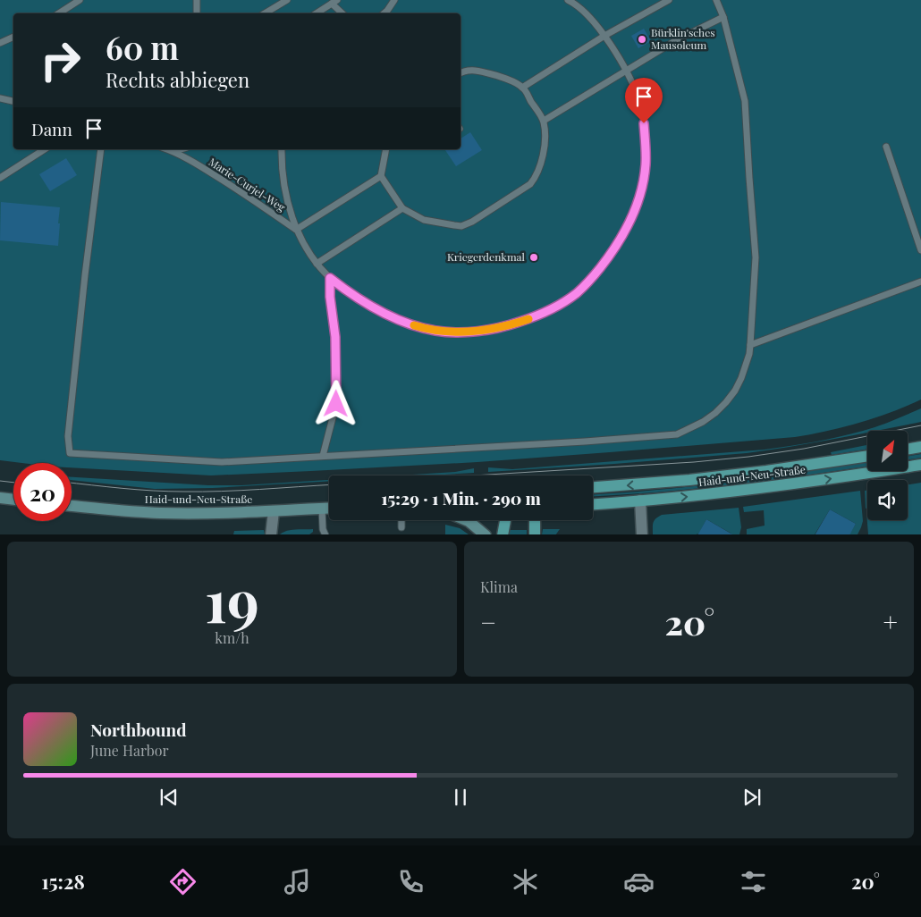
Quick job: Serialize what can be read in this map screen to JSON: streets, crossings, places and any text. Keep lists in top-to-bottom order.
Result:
{
  "streets": {
    "main road": ["Haid-und-Neu-Straße"],
    "lane": ["Marie-Curjel-Weg"]
  },
  "places": ["Bürklin'sches Mausoleum", "Kriegerdenkmal"],
  "north": "top right",
  "page": {
    "turn": ["60 m", "Rechts abbiegen"],
    "then": "Dann",
    "limit": "20",
    "trip": "15:29 · 1 Min. · 290 m",
    "tile": [
      ["19", "km/h"],
      "Klima"
    ],
    "heat": ["−", "20°", "+"],
    "song": ["Northbound", "June Harbor"],
    "tabs": ["15:28", "20°"]
  }
}
